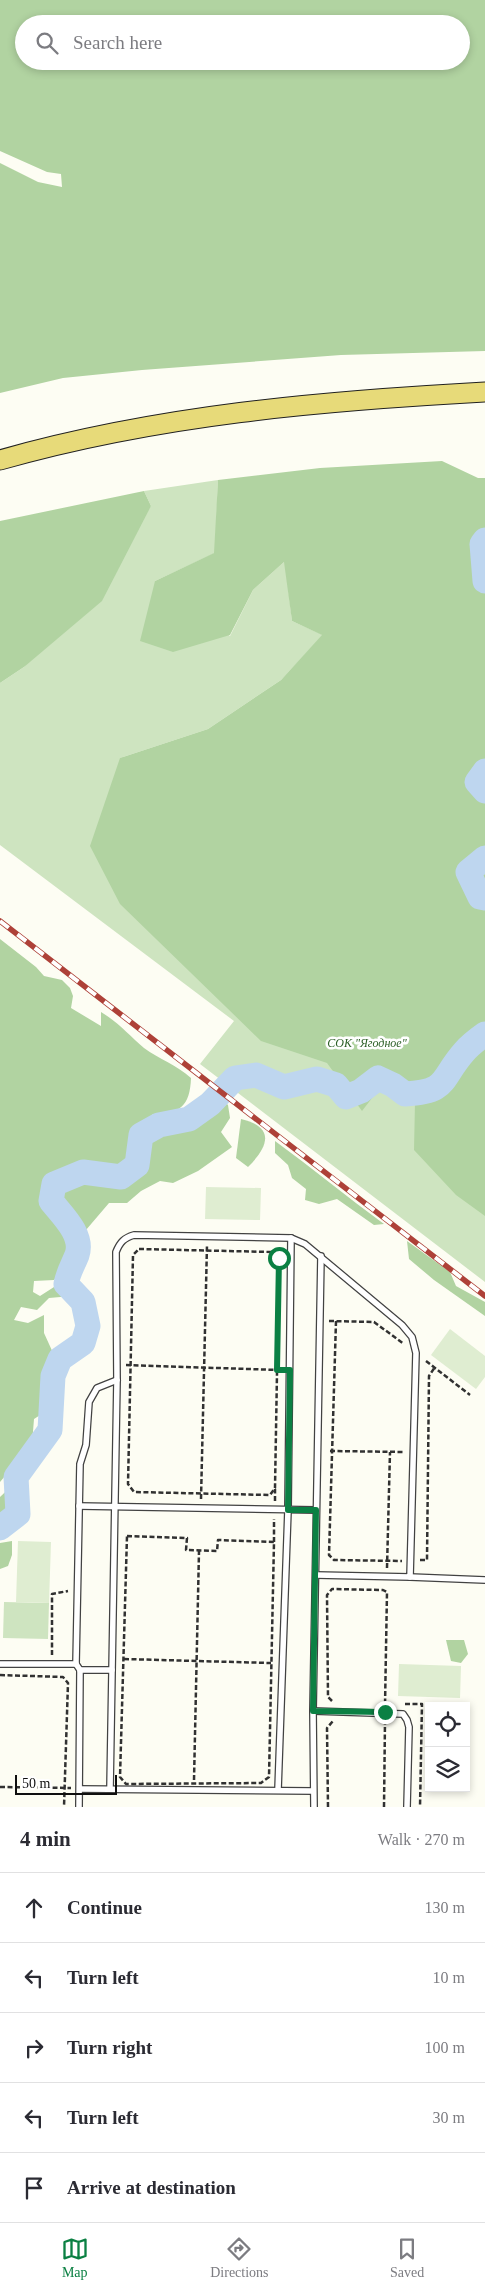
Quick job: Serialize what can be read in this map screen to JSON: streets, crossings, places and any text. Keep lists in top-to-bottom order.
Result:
{
  "parks": ["СОК \"Ягодное\""],
  "scale_bar": "50 m",
  "page": {
    "search": "Search here",
    "scale": "50 m",
    "heading": ["4 min", "Walk · 270 m"],
    "list": [
      ["Continue", "130 m"],
      ["Turn left", "10 m"],
      ["Turn right", "100 m"],
      ["Turn left", "30 m"],
      "Arrive at destination"
    ],
    "nav": ["Map", "Directions", "Saved"]
  }
}
